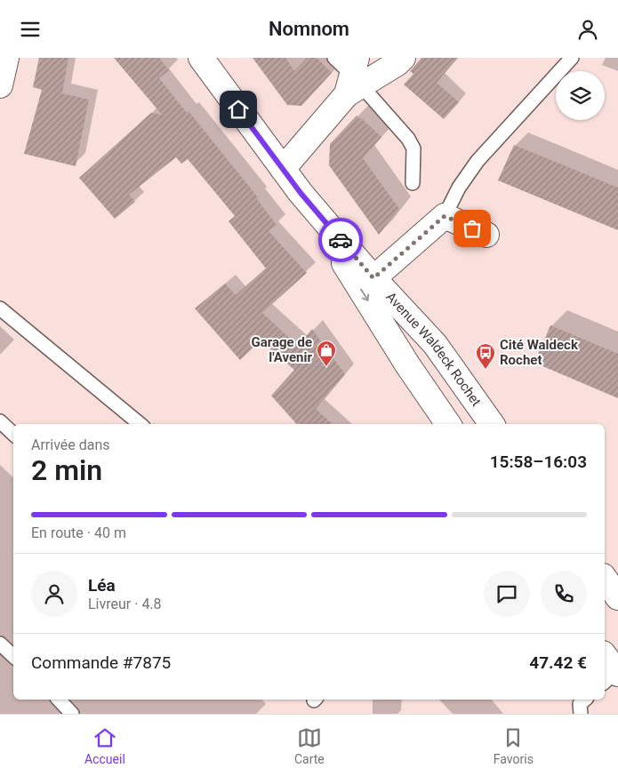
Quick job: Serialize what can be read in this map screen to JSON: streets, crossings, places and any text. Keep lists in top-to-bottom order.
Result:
{
  "streets": {
    "main road": ["Avenue Waldeck Rochet"]
  },
  "places": {
    "shop": ["Garage de l'Avenir"],
    "bus stop": ["Cité Waldeck Rochet"]
  },
  "page": {
    "header": "Nomnom",
    "heading": ["2 min", "Arrivée dans", "15:58–16:03"],
    "panel": [
      "Léa",
      "Livreur · 4.8",
      "Commande #7875",
      "47.42 €"
    ],
    "bar": "En route · 40 m",
    "tabs": ["Accueil", "Carte", "Favoris"]
  }
}
